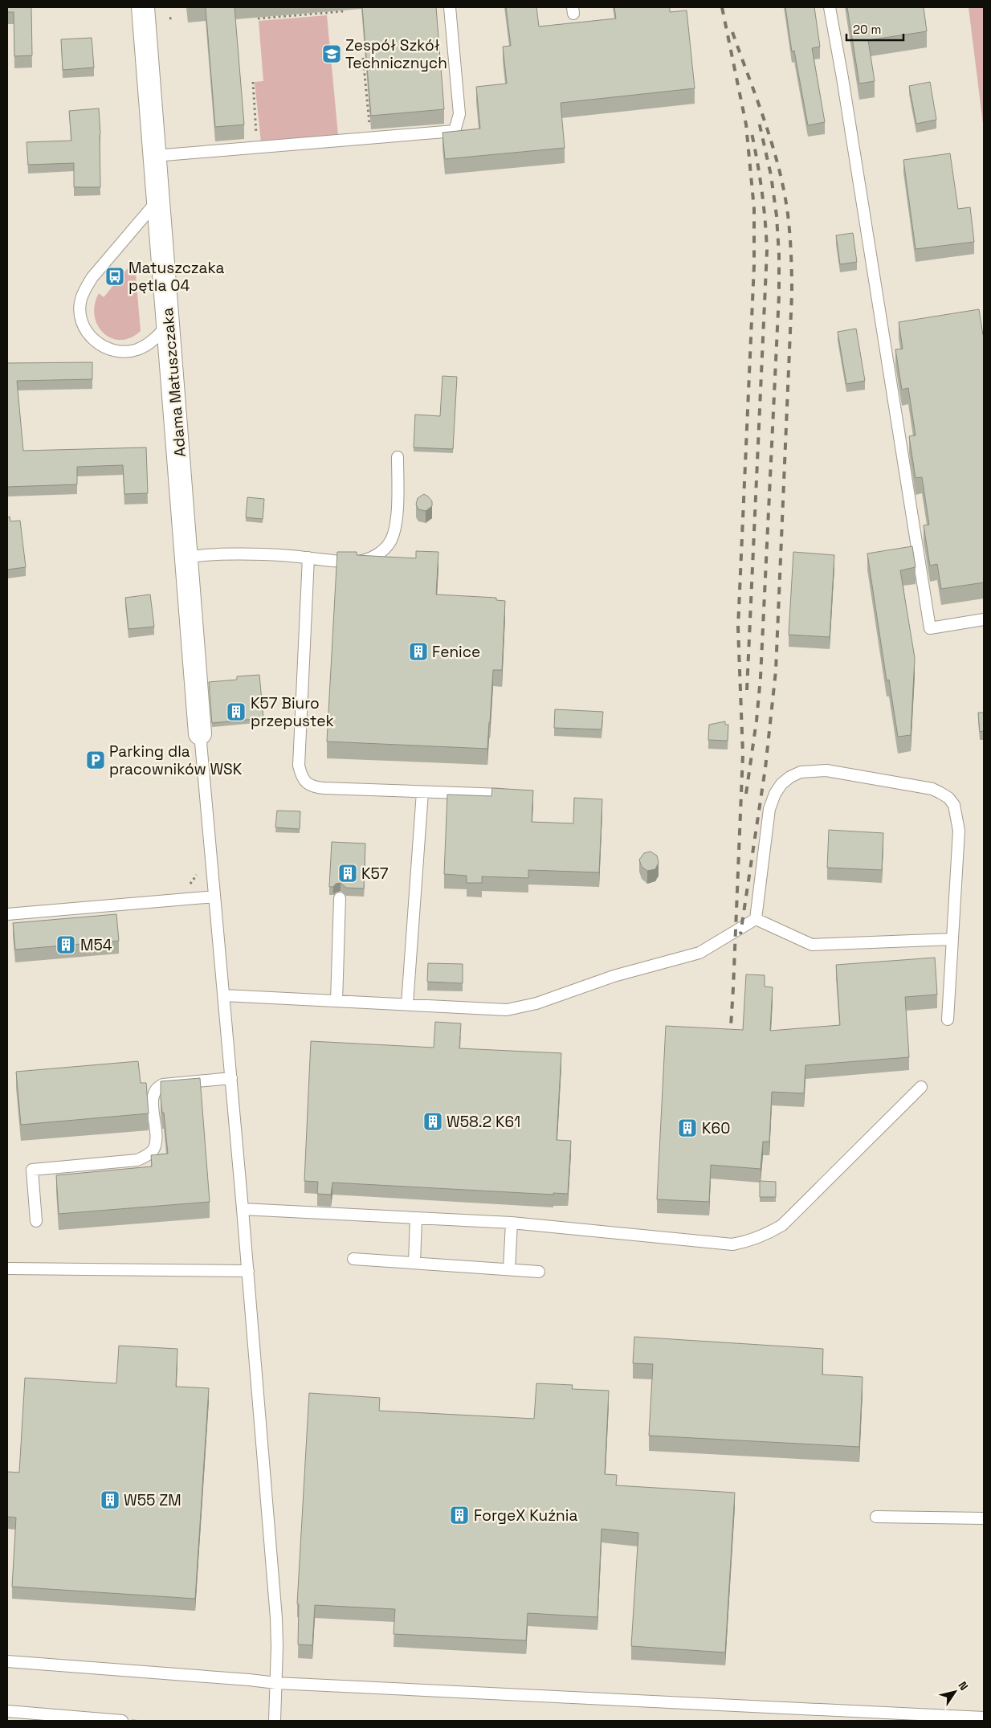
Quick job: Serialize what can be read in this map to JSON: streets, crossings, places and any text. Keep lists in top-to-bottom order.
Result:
{
  "streets": {
    "street": ["Adama Matuszczaka"]
  },
  "places": {
    "school or university": ["Zespół Szkół Technicznych"],
    "bus stop": ["Matuszczaka pętla 04"],
    "building": [
      "Fenice",
      "K57 Biuro przepustek",
      "K57",
      "M54",
      "W58.2 K61",
      "K60",
      "W55 ZM",
      "ForgeX Kuźnia"
    ],
    "parking": ["Parking dla pracowników WSK"]
  },
  "scale_bar": "20 m",
  "north": "top right"
}
